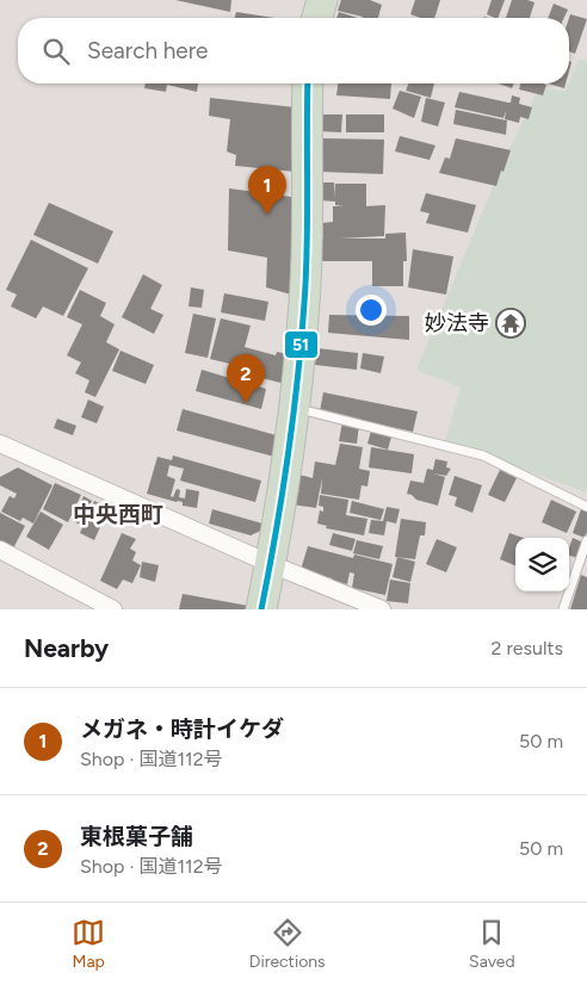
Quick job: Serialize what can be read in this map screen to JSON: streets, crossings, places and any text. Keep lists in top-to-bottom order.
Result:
{
  "districts": ["中央西町"],
  "places": {
    "temple": ["妙法寺"]
  },
  "lines": ["transit line 51"],
  "page": {
    "search": "Search here",
    "pins": ["1", "2"],
    "heading": ["Nearby", "2 results"],
    "list": [
      {
        "mark": "1",
        "name": "メガネ・時計イケダ",
        "note": "Shop · 国道112号",
        "value": "50 m"
      },
      {
        "mark": "2",
        "name": "東根菓子舗",
        "note": "Shop · 国道112号",
        "value": "50 m"
      }
    ],
    "nav": ["Map", "Directions", "Saved"]
  }
}
